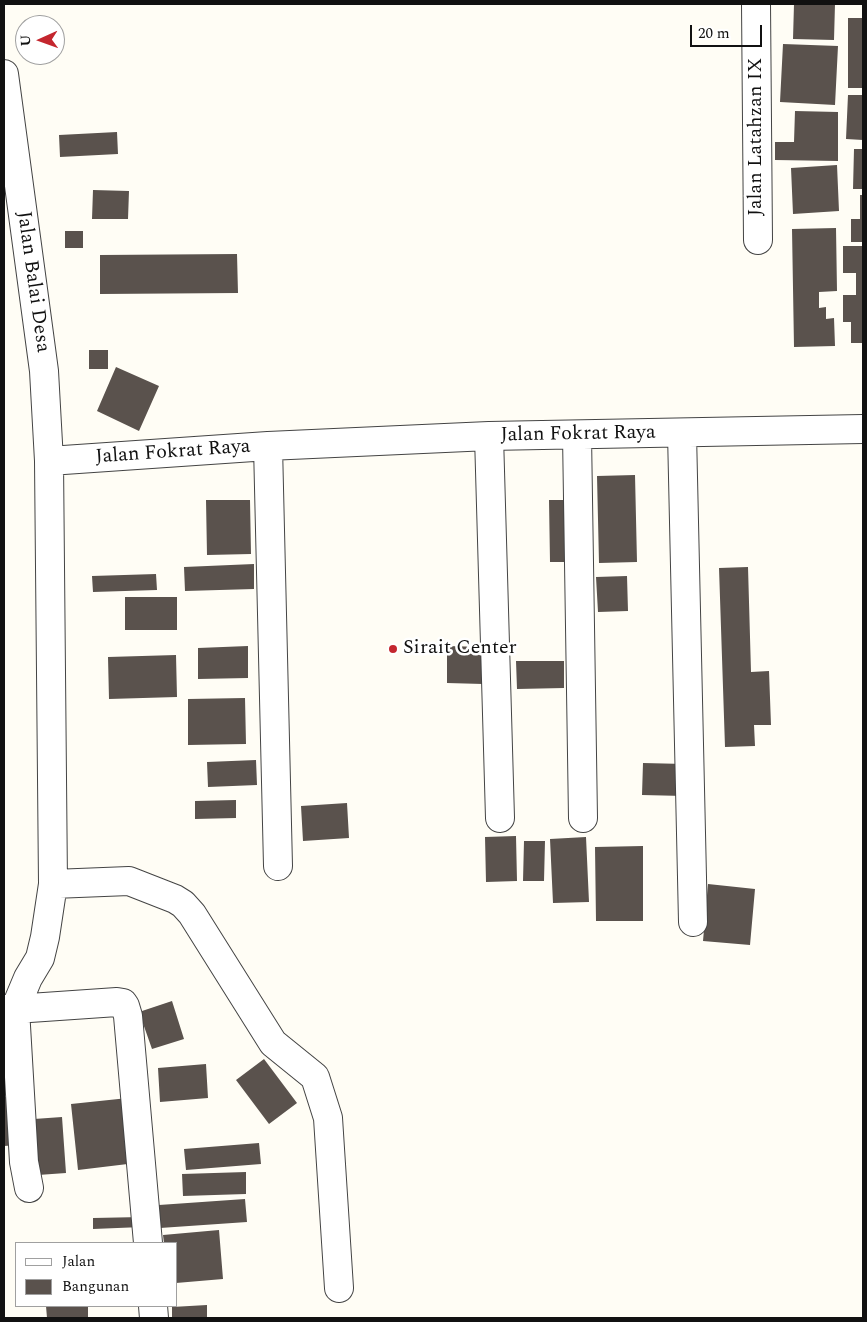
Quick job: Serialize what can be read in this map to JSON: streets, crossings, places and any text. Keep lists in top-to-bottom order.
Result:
{
  "streets": {
    "street": ["Jalan Latahzan IX", "Jalan Balai Desa", "Jalan Fokrat Raya"]
  },
  "crossings": [
    ["Jalan Balai Desa", "Jalan Fokrat Raya"]
  ],
  "places": ["Sirait Center"],
  "legend": ["Jalan", "Bangunan"],
  "scale_bar": "20 m",
  "north": "left"
}
